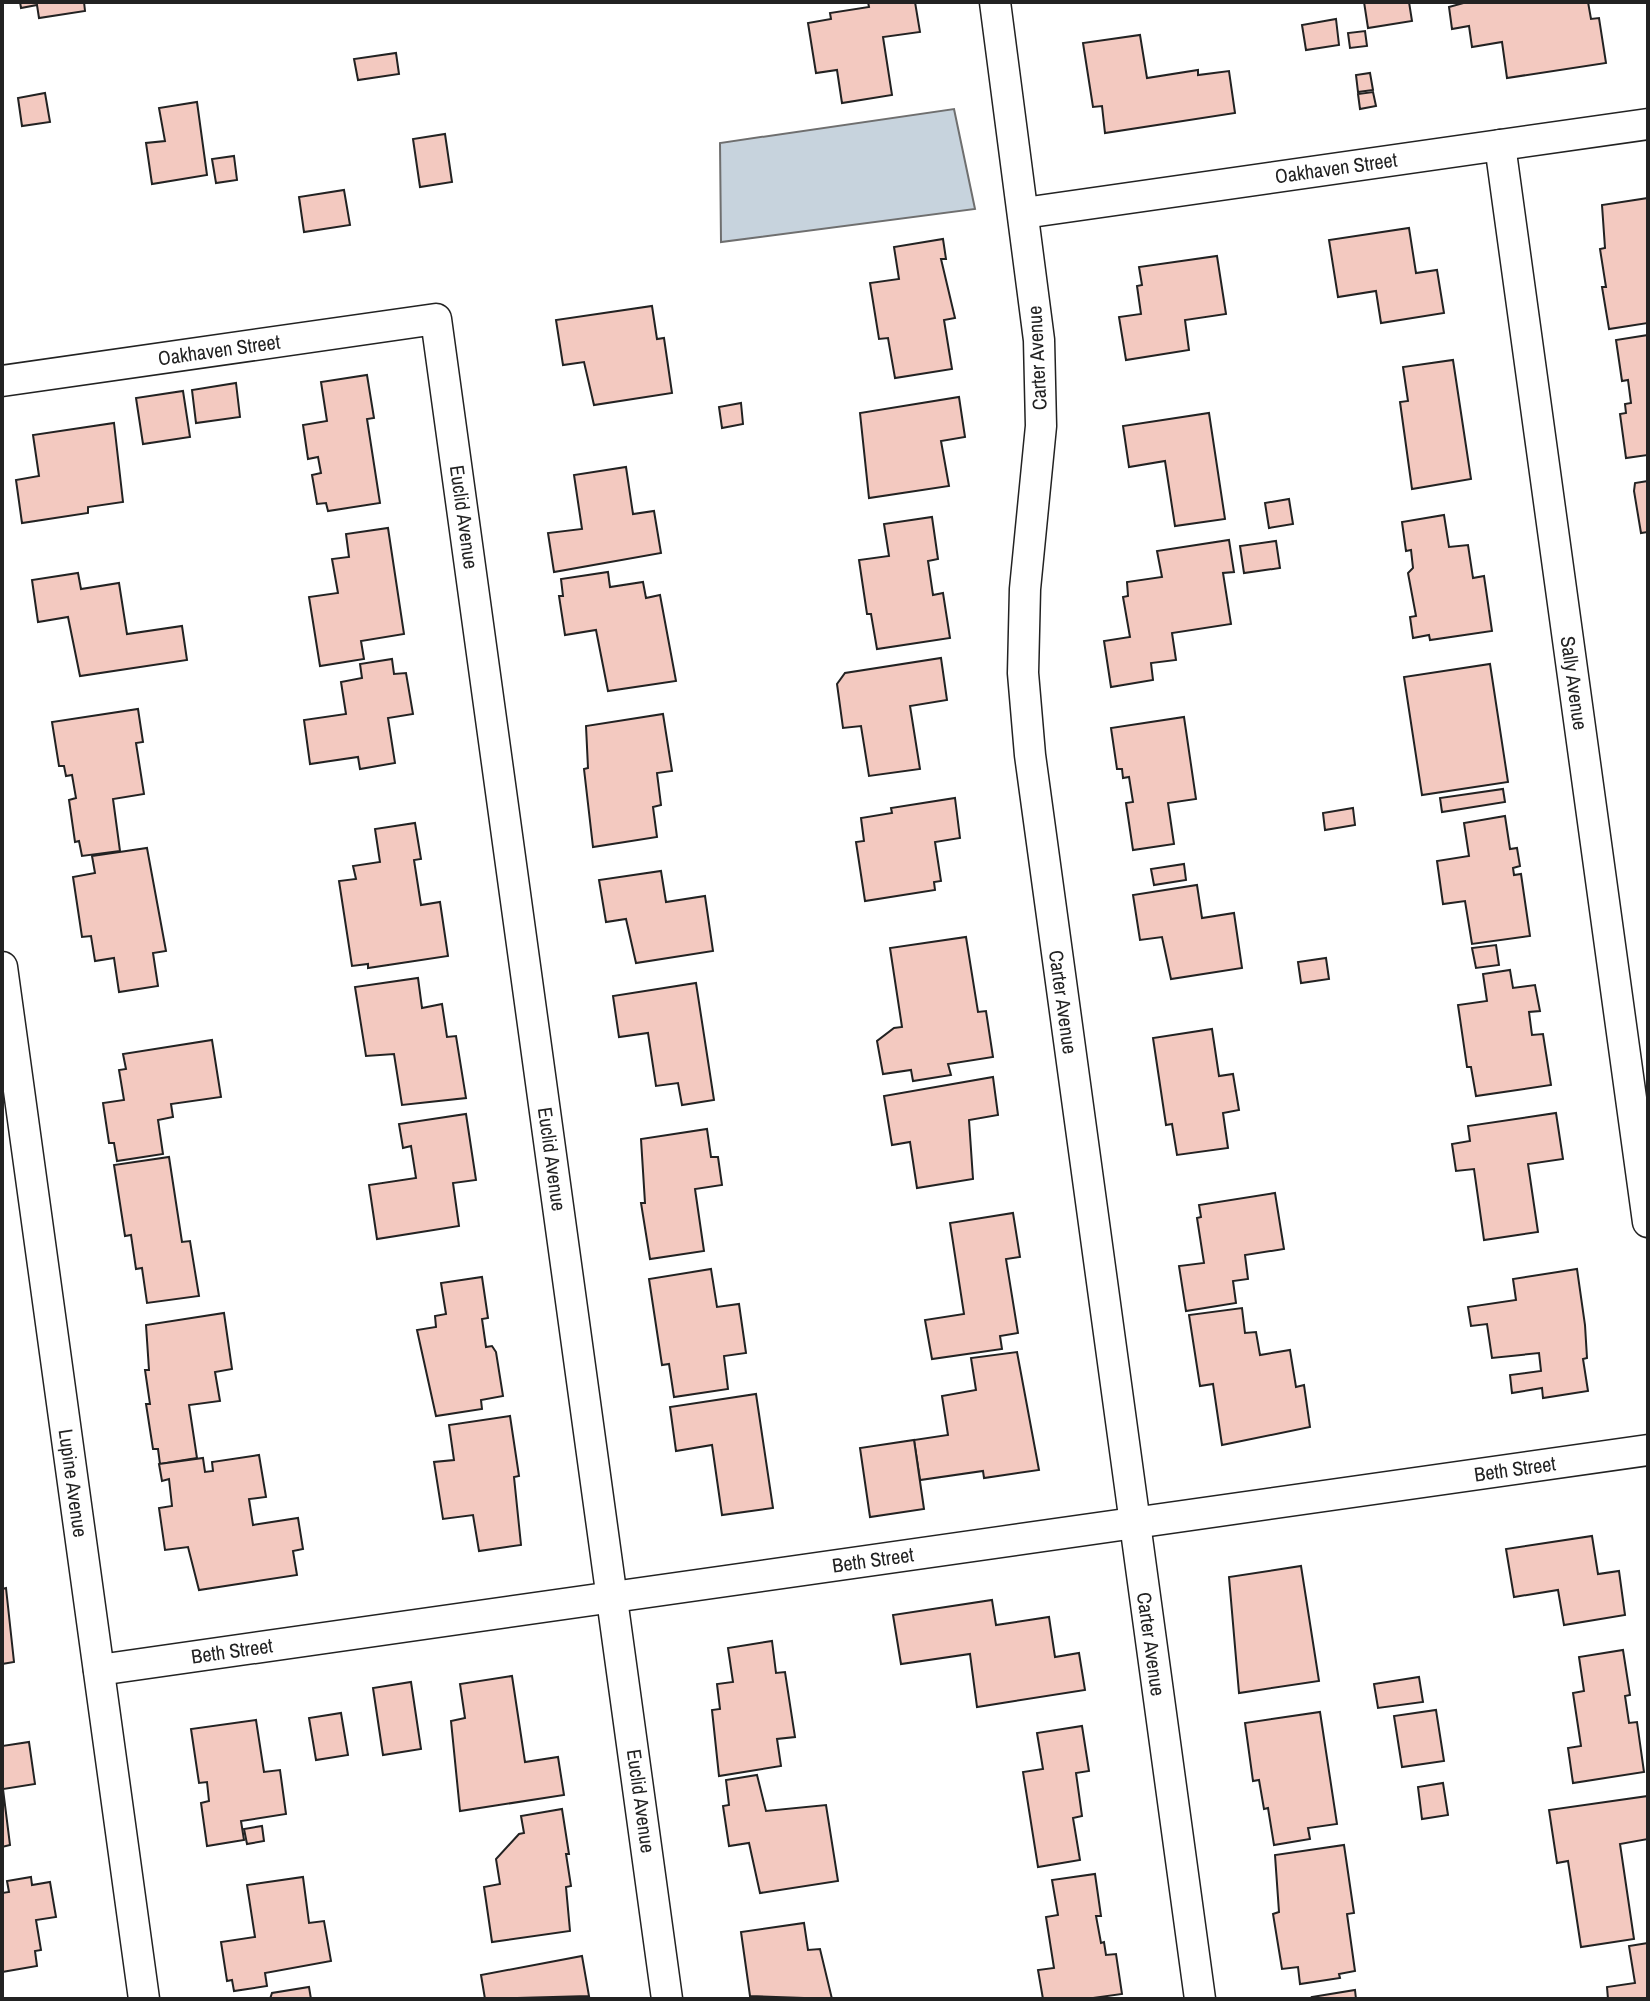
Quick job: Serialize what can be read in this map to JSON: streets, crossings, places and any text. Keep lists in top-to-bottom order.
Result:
{
  "streets": {
    "street": [
      "Oakhaven Street",
      "Carter Avenue",
      "Euclid Avenue",
      "Sally Avenue",
      "Beth Street",
      "Lupine Avenue"
    ]
  },
  "crossings": [
    ["Oakhaven Street", "Carter Avenue"],
    ["Oakhaven Street", "Euclid Avenue"],
    ["Oakhaven Street", "Sally Avenue"],
    ["Carter Avenue", "Beth Street"],
    ["Euclid Avenue", "Beth Street"],
    ["Beth Street", "Lupine Avenue"]
  ]
}
